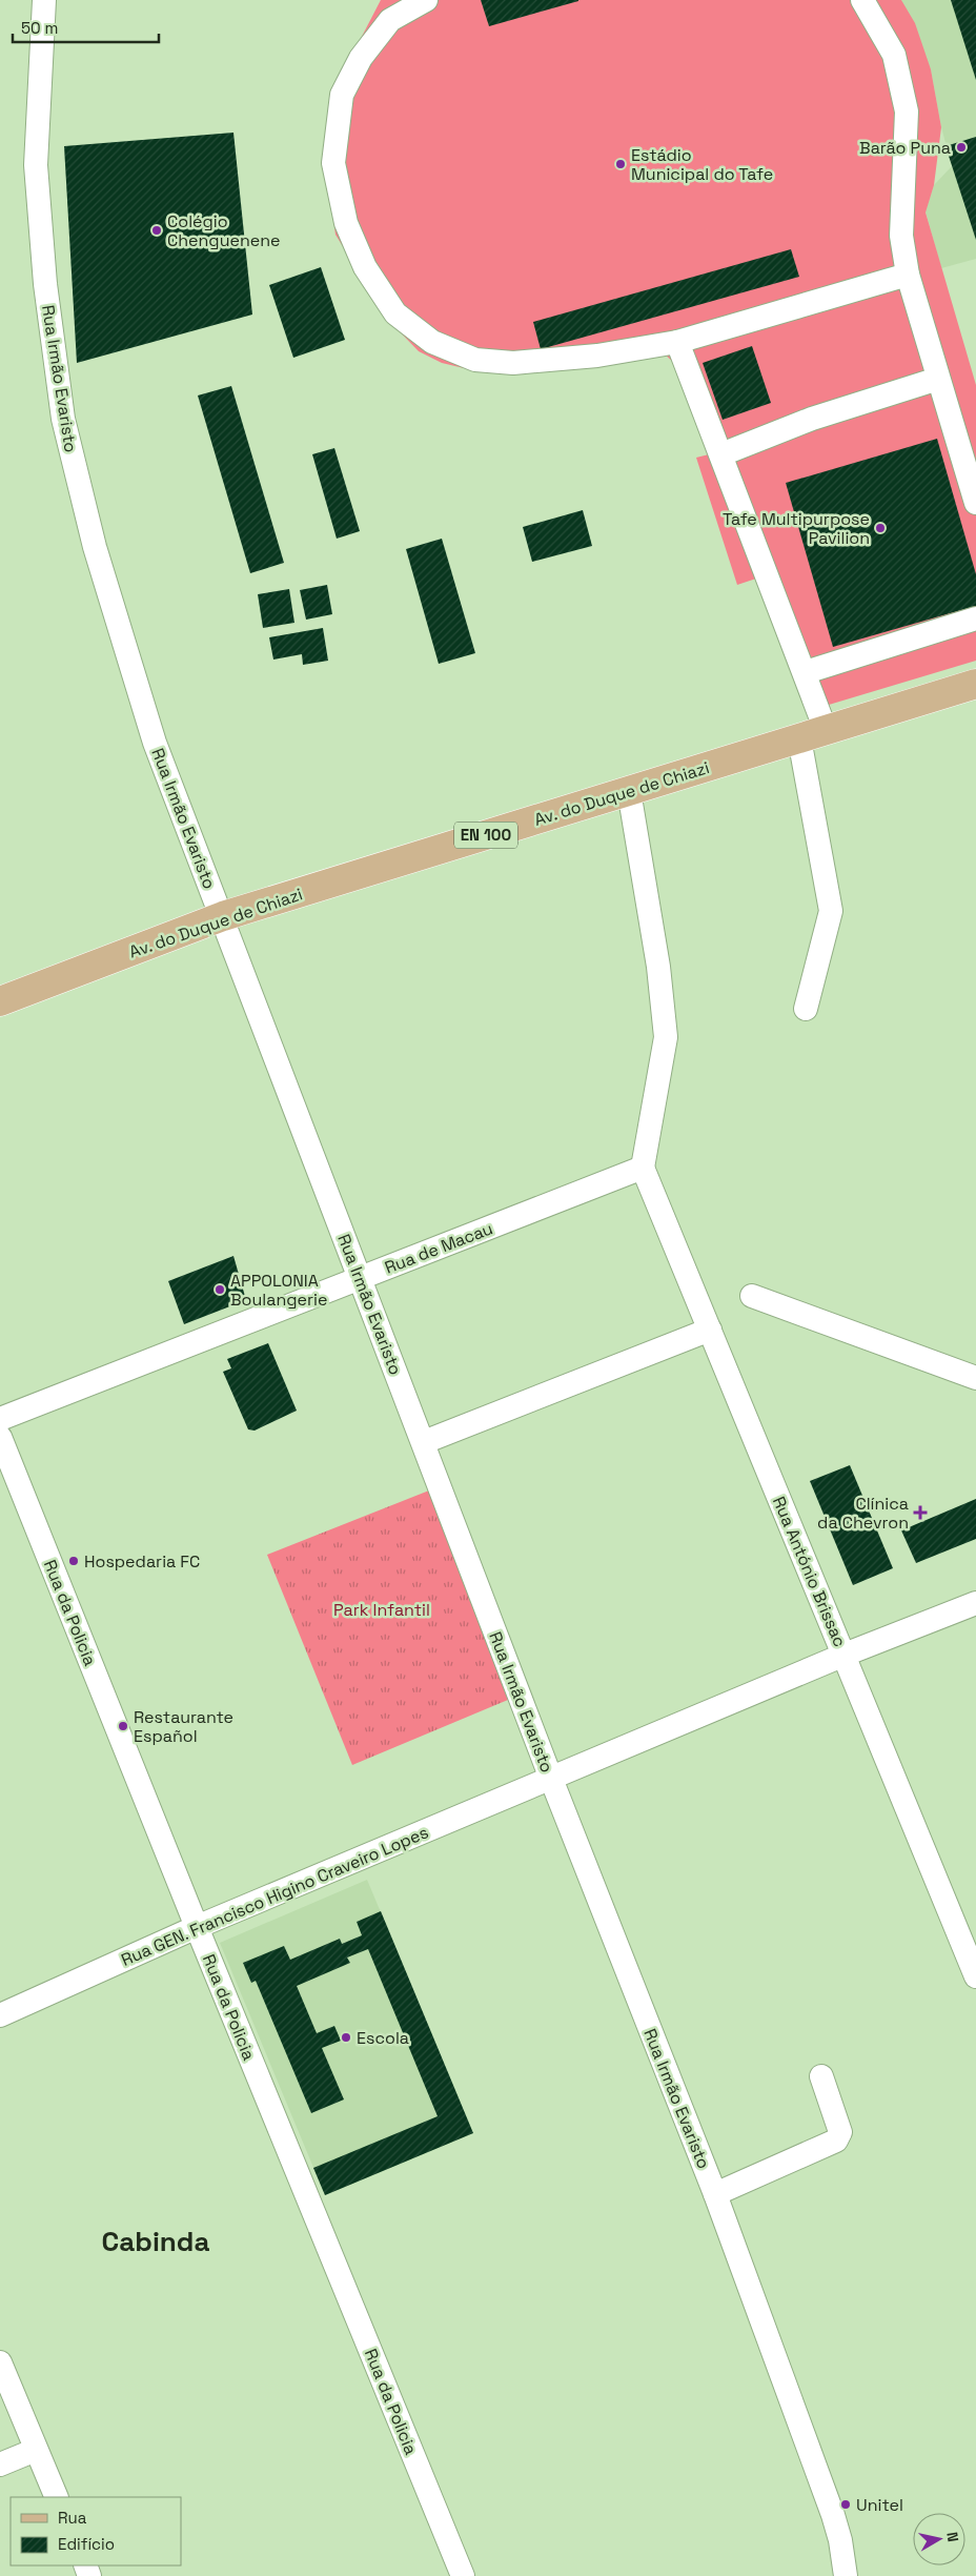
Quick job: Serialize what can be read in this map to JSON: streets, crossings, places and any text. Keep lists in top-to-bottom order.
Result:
{
  "streets": {
    "main road": ["Av. do Duque de Chiazi", "EN 100"],
    "street": [
      "Rua Irmão Evaristo",
      "Rua de Macau",
      "Rua António Brissac",
      "Rua da Policia",
      "Rua GEN. Francisco Higino Craveiro Lopes"
    ]
  },
  "crossings": [
    ["Rua Irmão Evaristo", "Av. do Duque de Chiazi"],
    ["Rua Irmão Evaristo", "Rua de Macau"],
    ["Rua Irmão Evaristo", "Rua GEN. Francisco Higino Craveiro Lopes"],
    ["Rua de Macau", "Rua António Brissac"],
    ["Rua António Brissac", "Rua GEN. Francisco Higino Craveiro Lopes"],
    ["Rua da Policia", "Rua GEN. Francisco Higino Craveiro Lopes"]
  ],
  "districts": ["Cabinda"],
  "parks": ["Park Infantil"],
  "places": {
    "other": [
      "Barão Puna",
      "Estádio Municipal do Tafe",
      "Colégio Chenguenene",
      "Tafe Multipurpose Pavilion",
      "APPOLONIA Boulangerie",
      "Hospedaria FC",
      "Restaurante Español",
      "Escola",
      "Unitel"
    ],
    "health": ["Clínica da Chevron"]
  },
  "legend": ["Rua", "Edifício"],
  "scale_bar": "50 m",
  "north": "right"
}
